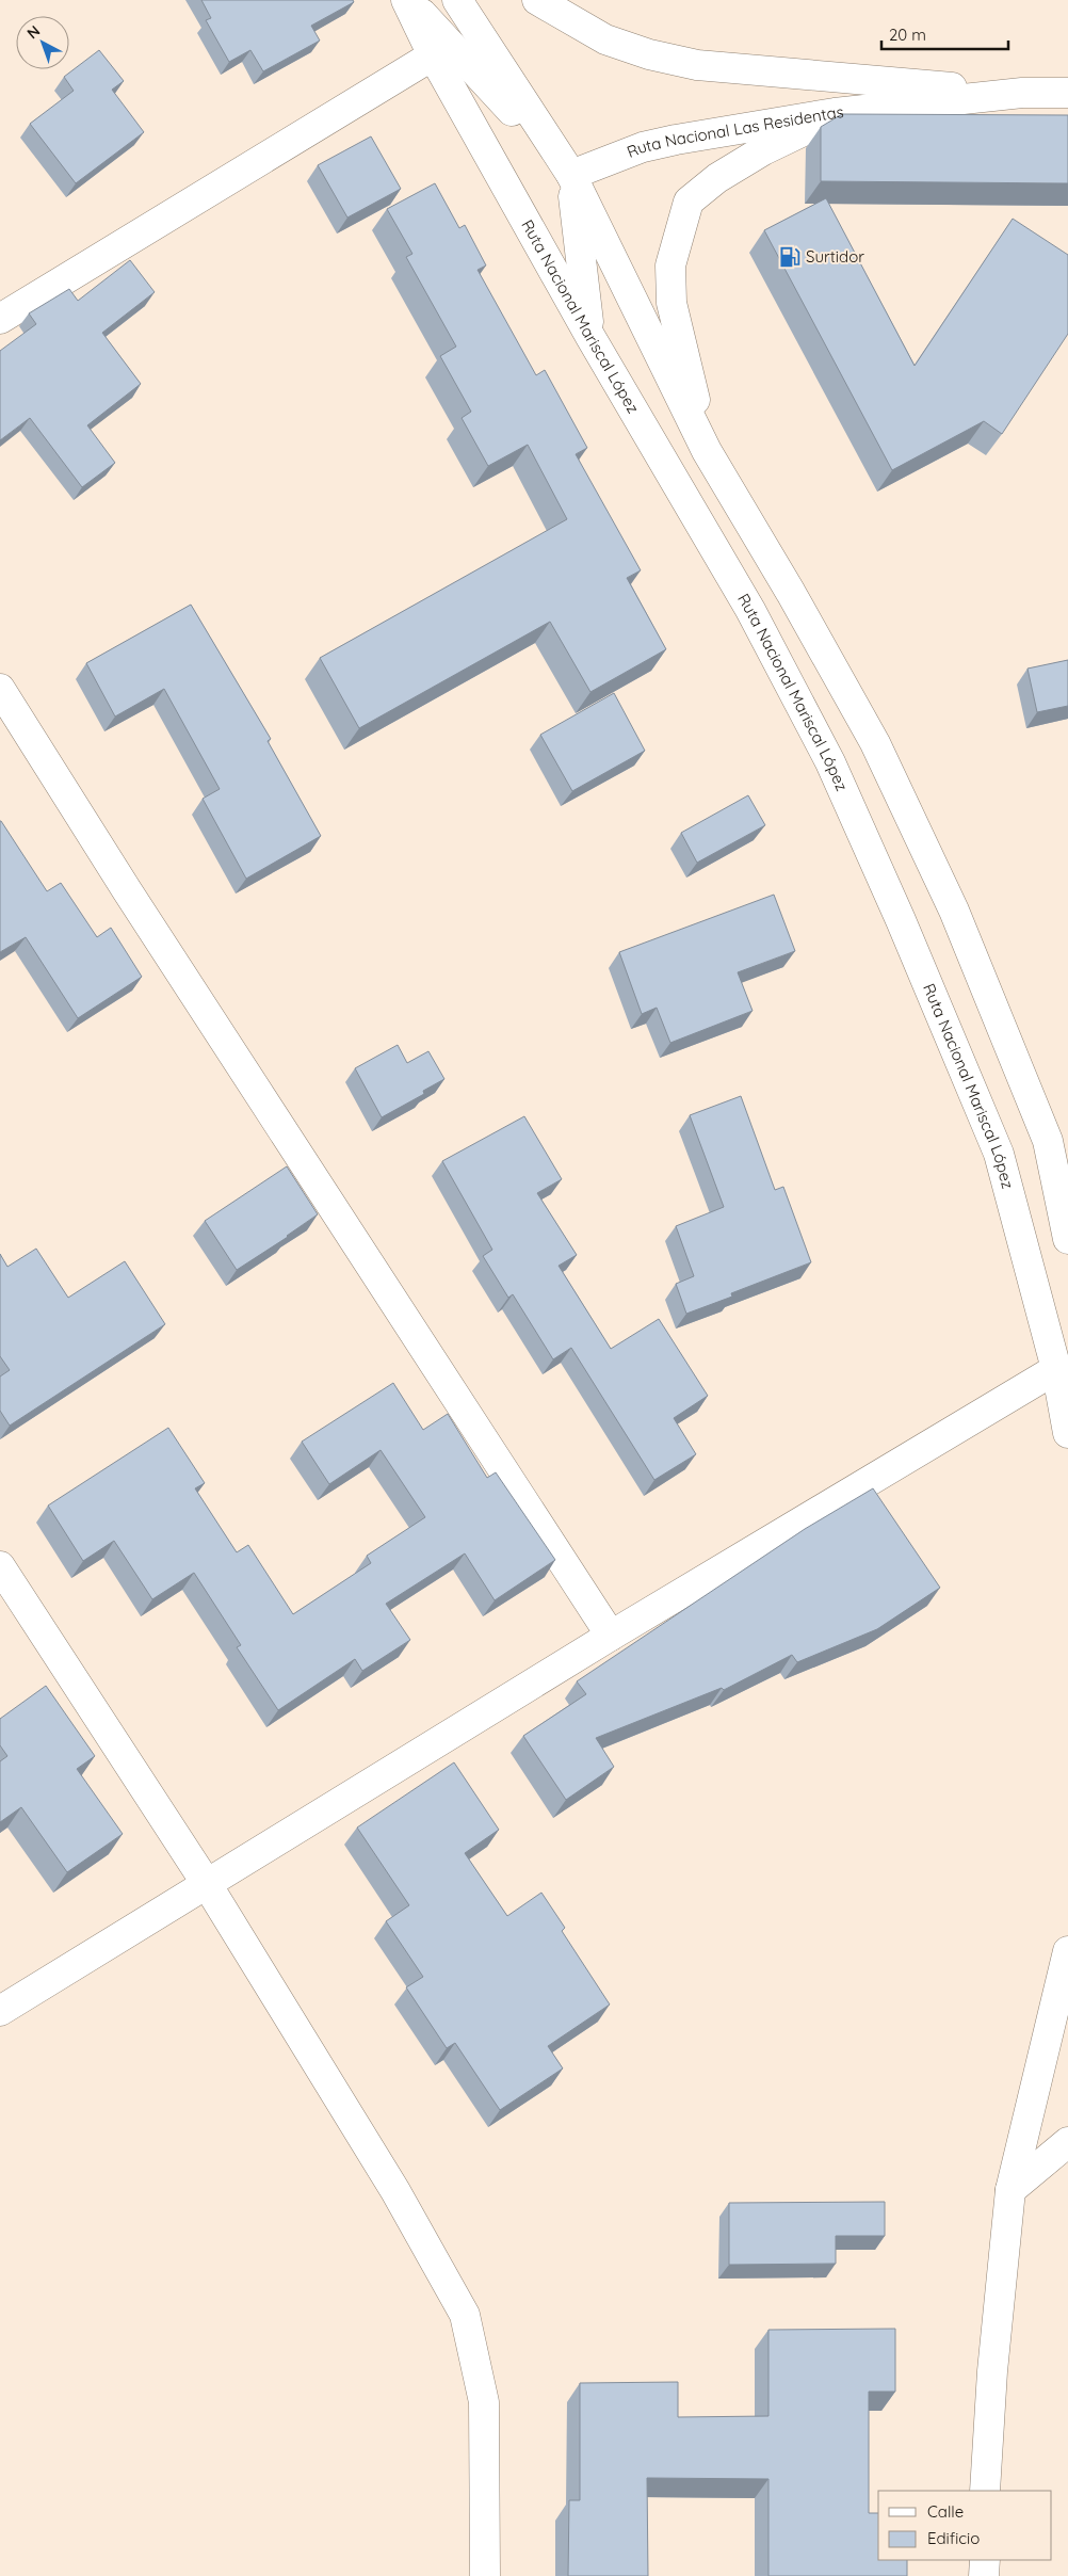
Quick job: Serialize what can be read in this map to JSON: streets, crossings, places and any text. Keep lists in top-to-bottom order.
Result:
{
  "streets": {
    "main road": ["Ruta Nacional Las Residentas", "Ruta Nacional Mariscal López"]
  },
  "places": {
    "fuel station": ["Surtidor"]
  },
  "legend": ["Calle", "Edificio"],
  "scale_bar": "20 m",
  "north": "top left"
}
